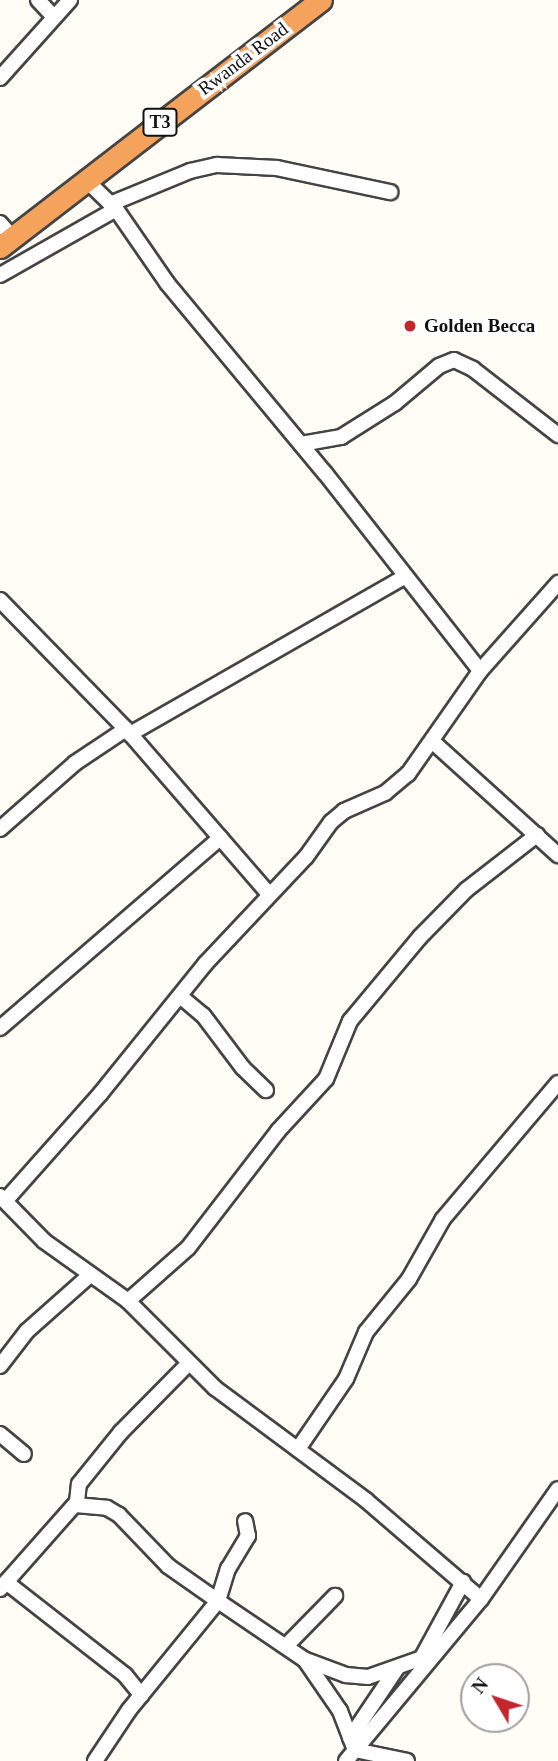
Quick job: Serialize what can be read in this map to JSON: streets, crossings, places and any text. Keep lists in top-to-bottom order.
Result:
{
  "streets": {
    "highway": ["Rwanda Road", "T3"]
  },
  "places": ["Golden Becca"],
  "north": "top left"
}
